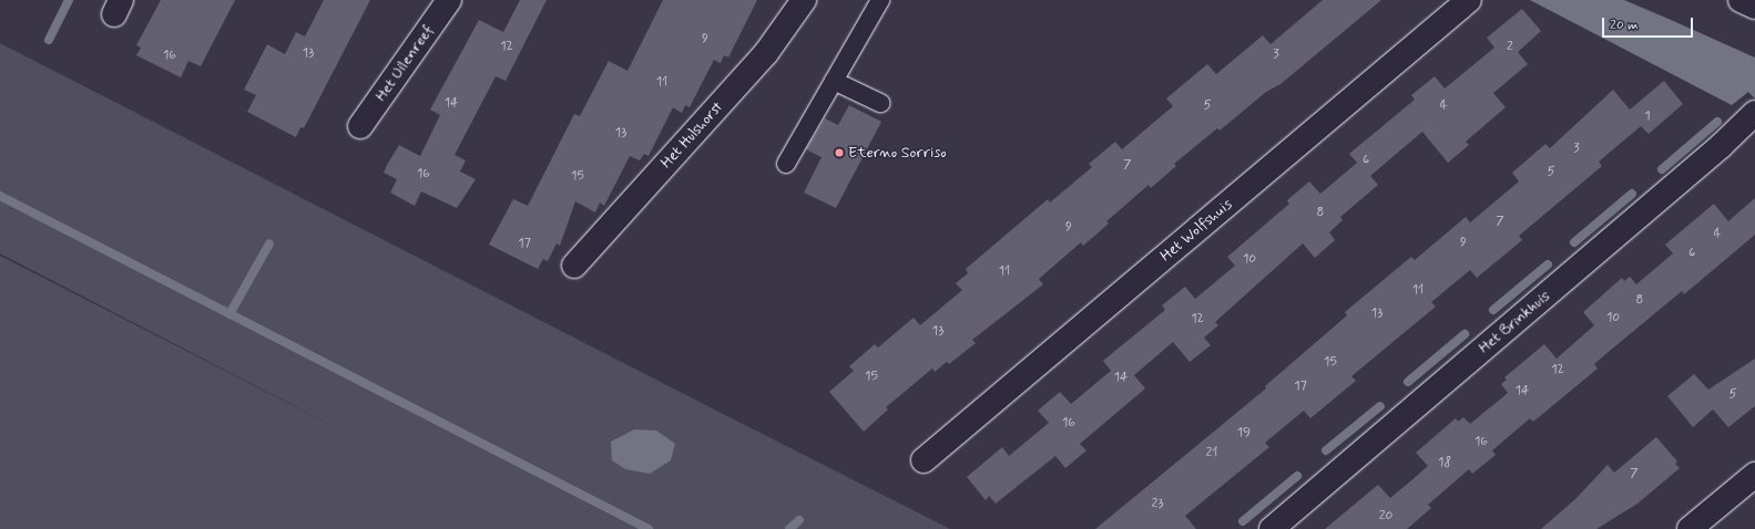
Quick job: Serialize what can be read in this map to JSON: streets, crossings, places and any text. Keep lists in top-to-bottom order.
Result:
{
  "streets": {
    "street": [
      "Het Uilenreef",
      "Het Hulshorst",
      "Het Wolfshuis",
      "Het Brinkhuis"
    ]
  },
  "places": ["Eterno Sorriso"],
  "house_numbers": [
    "9",
    "12",
    "2",
    "13",
    "3",
    "16",
    "11",
    "14",
    "5",
    "4",
    "1",
    "13",
    "3",
    "6",
    "7",
    "5",
    "16",
    "15",
    "8",
    "7",
    "9",
    "4",
    "9",
    "17",
    "6",
    "10",
    "11",
    "11",
    "8",
    "13",
    "10",
    "12",
    "13",
    "15",
    "12",
    "15",
    "14",
    "17",
    "14",
    "5",
    "16",
    "19",
    "16",
    "21",
    "18",
    "7",
    "23",
    "20"
  ],
  "scale_bar": "20 m"
}
